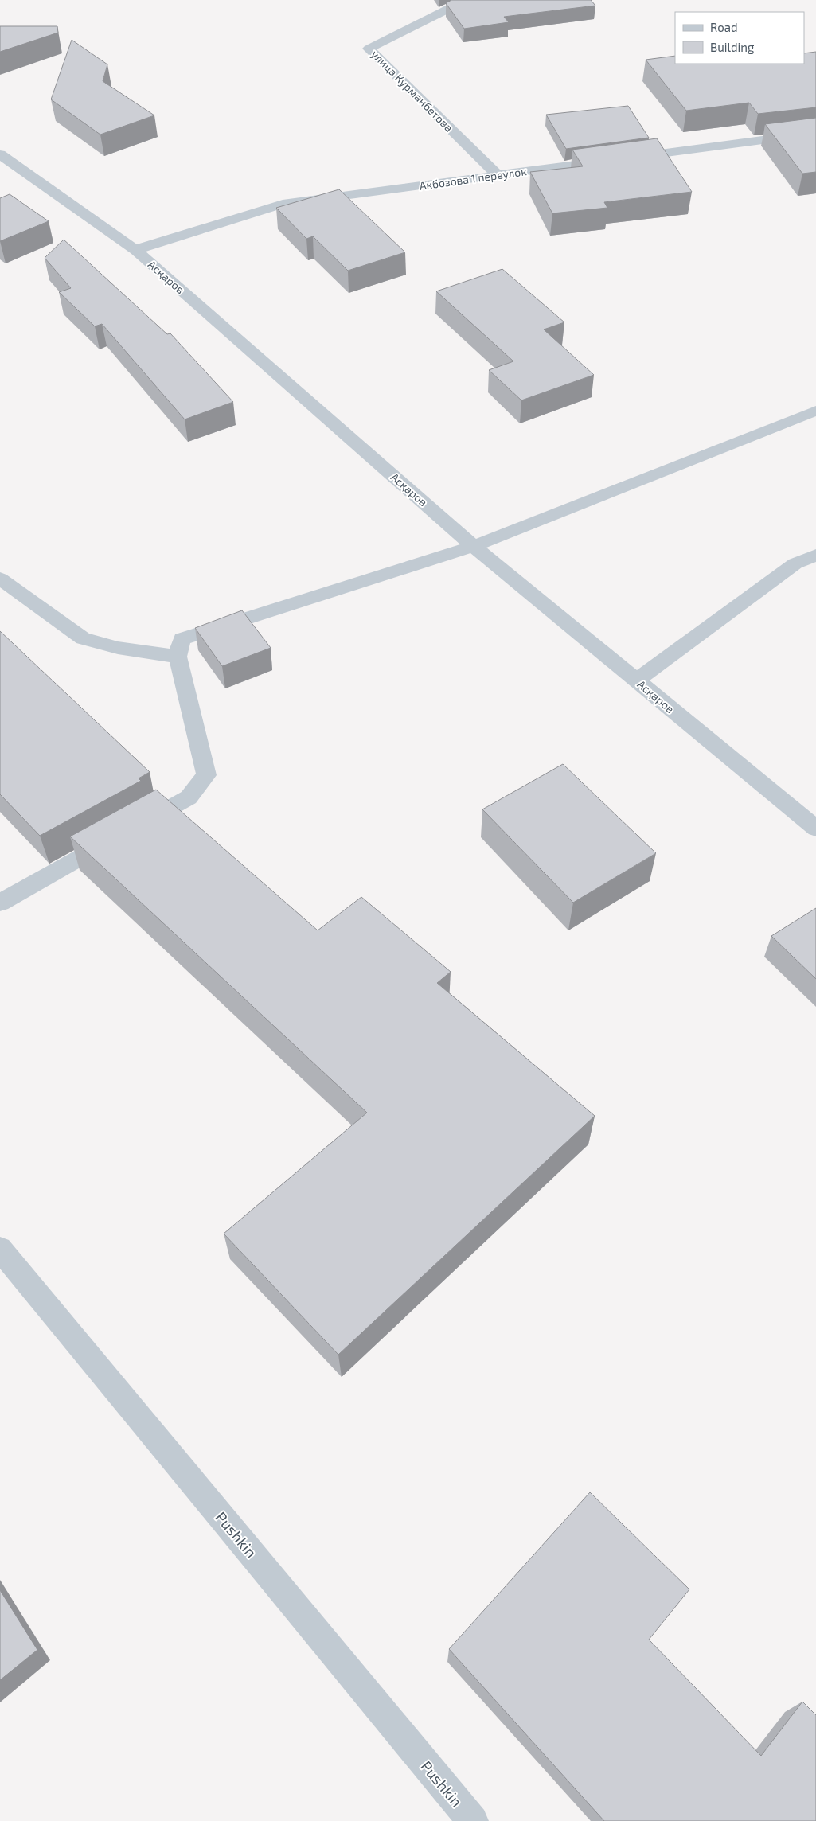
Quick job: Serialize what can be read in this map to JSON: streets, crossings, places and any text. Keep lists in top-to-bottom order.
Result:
{
  "streets": {
    "street": [
      "улица Курманбетова",
      "Акбозова 1 переулок",
      "Асқаров",
      "Pushkin"
    ]
  },
  "crossings": [
    ["улица Курманбетова", "Акбозова 1 переулок"],
    ["Акбозова 1 переулок", "Асқаров"]
  ],
  "legend": ["Road", "Building"]
}
